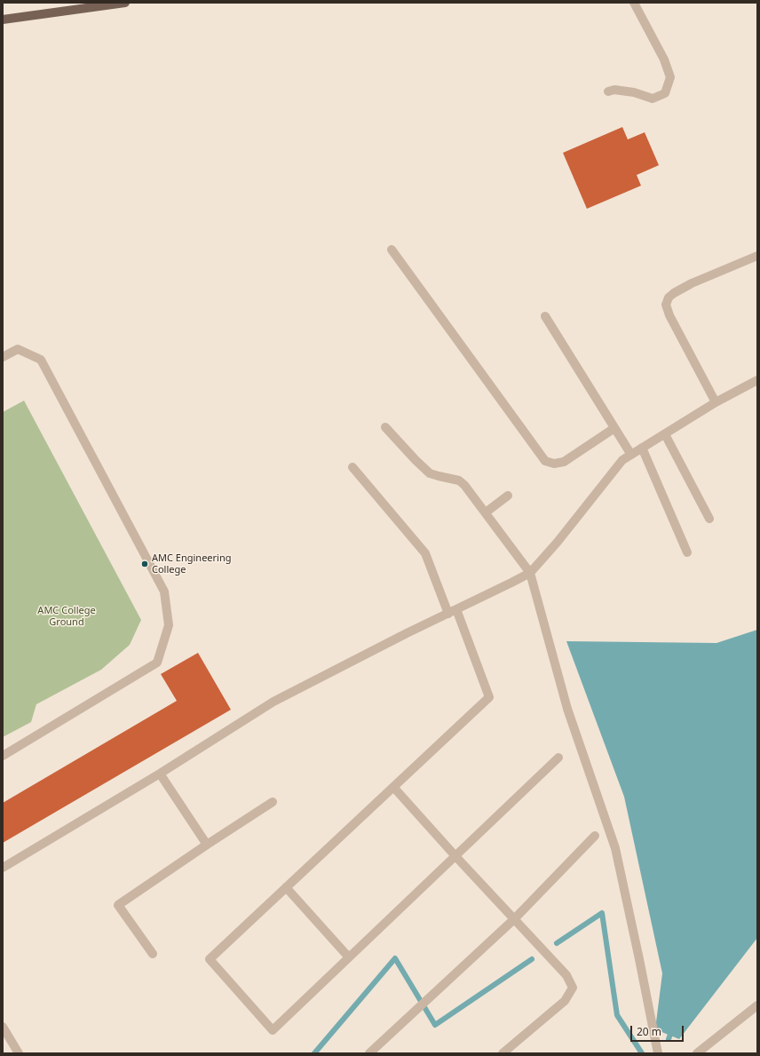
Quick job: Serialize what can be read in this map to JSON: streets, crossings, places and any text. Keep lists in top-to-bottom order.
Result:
{
  "parks": ["AMC College Ground"],
  "places": ["AMC Engineering College"],
  "scale_bar": "20 m"
}
